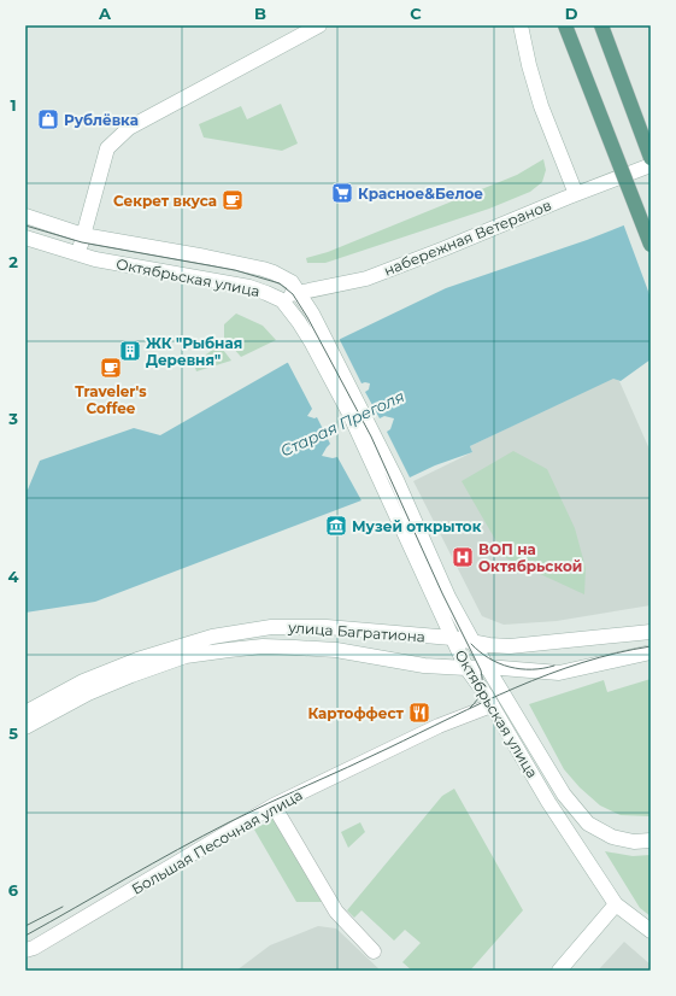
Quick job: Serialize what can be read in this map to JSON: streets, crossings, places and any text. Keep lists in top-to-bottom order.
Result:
{
  "streets": {
    "main road": [
      "набережная Ветеранов",
      "Октябрьская улица",
      "улица Багратиона",
      "Большая Песочная улица"
    ]
  },
  "crossings": [
    ["набережная Ветеранов", "Октябрьская улица"],
    ["Октябрьская улица", "улица Багратиона"],
    ["Октябрьская улица", "Большая Песочная улица"]
  ],
  "water": ["Старая Преголя"],
  "places": {
    "shop": ["Рублёвка"],
    "supermarket": ["Красное&Белое"],
    "cafe": ["Секрет вкуса", "Traveler's Coffee"],
    "building": ["ЖК \"Рыбная Деревня\""],
    "museum": ["Музей открыток"],
    "hospital": ["ВОП на Октябрьской"],
    "restaurant": ["Картоффест"]
  },
  "grid": {
    "columns": [
      "A",
      "B",
      "C",
      "D"
    ],
    "rows": [
      "1",
      "2",
      "3",
      "4",
      "5",
      "6"
    ]
  }
}
